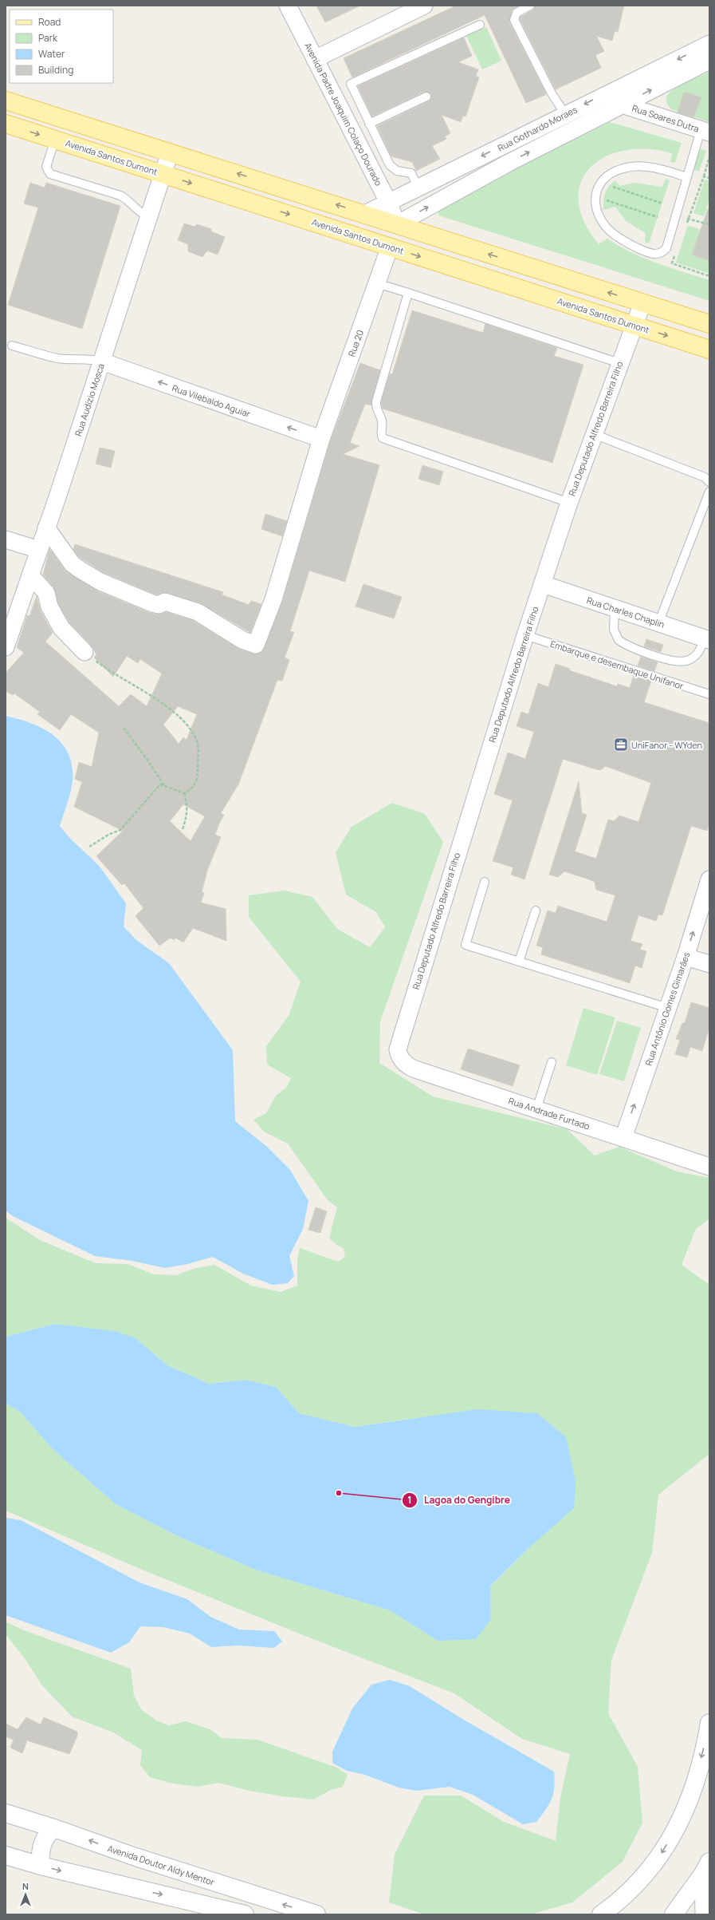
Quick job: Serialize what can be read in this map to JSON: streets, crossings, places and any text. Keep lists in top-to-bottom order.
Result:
{
  "streets": {
    "main road": ["Avenida Santos Dumont"],
    "street": [
      "Avenida Padre Joaquim Colaço Dourado",
      "Rua Soares Dutra",
      "Rua Gothardo Moraes",
      "Rua 20",
      "Rua Audízio Mosca",
      "Rua Vilebaldo Aguiar",
      "Rua Deputado Alfredo Barreira Filho",
      "Rua Charles Chaplin",
      "Rua Antônio Gomes Gimarães",
      "Rua Andrade Furtado",
      "Avenida Doutor Aldy Mentor"
    ],
    "lane": ["Embarque e desembaque Unifanor"]
  },
  "crossings": [
    ["Avenida Padre Joaquim Colaço Dourado", "Rua Gothardo Moraes"],
    ["Rua Soares Dutra", "Rua Gothardo Moraes"],
    ["Avenida Santos Dumont", "Rua 20"],
    ["Avenida Santos Dumont", "Rua Audízio Mosca"],
    ["Avenida Santos Dumont", "Rua Deputado Alfredo Barreira Filho"],
    ["Rua 20", "Rua Audízio Mosca"],
    ["Rua 20", "Rua Vilebaldo Aguiar"],
    ["Rua Audízio Mosca", "Rua Vilebaldo Aguiar"],
    ["Rua Deputado Alfredo Barreira Filho", "Rua Charles Chaplin"],
    ["Rua Deputado Alfredo Barreira Filho", "Embarque e desembaque Unifanor"],
    ["Rua Deputado Alfredo Barreira Filho", "Rua Andrade Furtado"],
    ["Rua Antônio Gomes Gimarães", "Rua Andrade Furtado"]
  ],
  "one_way": ["Rua Vilebaldo Aguiar", "Rua Antônio Gomes Gimarães"],
  "places": {
    "office": ["UniFanor - WYden"],
    "other": ["Lagoa do Gengibre"]
  },
  "legend": [
    "Road",
    "Park",
    "Water",
    "Building"
  ],
  "north": "top"
}
